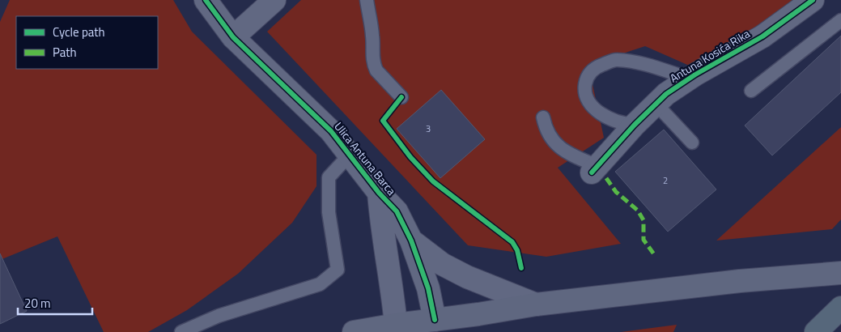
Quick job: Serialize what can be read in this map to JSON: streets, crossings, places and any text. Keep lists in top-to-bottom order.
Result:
{
  "streets": {
    "street": ["Antuna Kosića Rika", "Ulica Antuna Barca"]
  },
  "house_numbers": ["3", "2"],
  "legend": ["Cycle path", "Path"],
  "scale_bar": "20 m"
}
